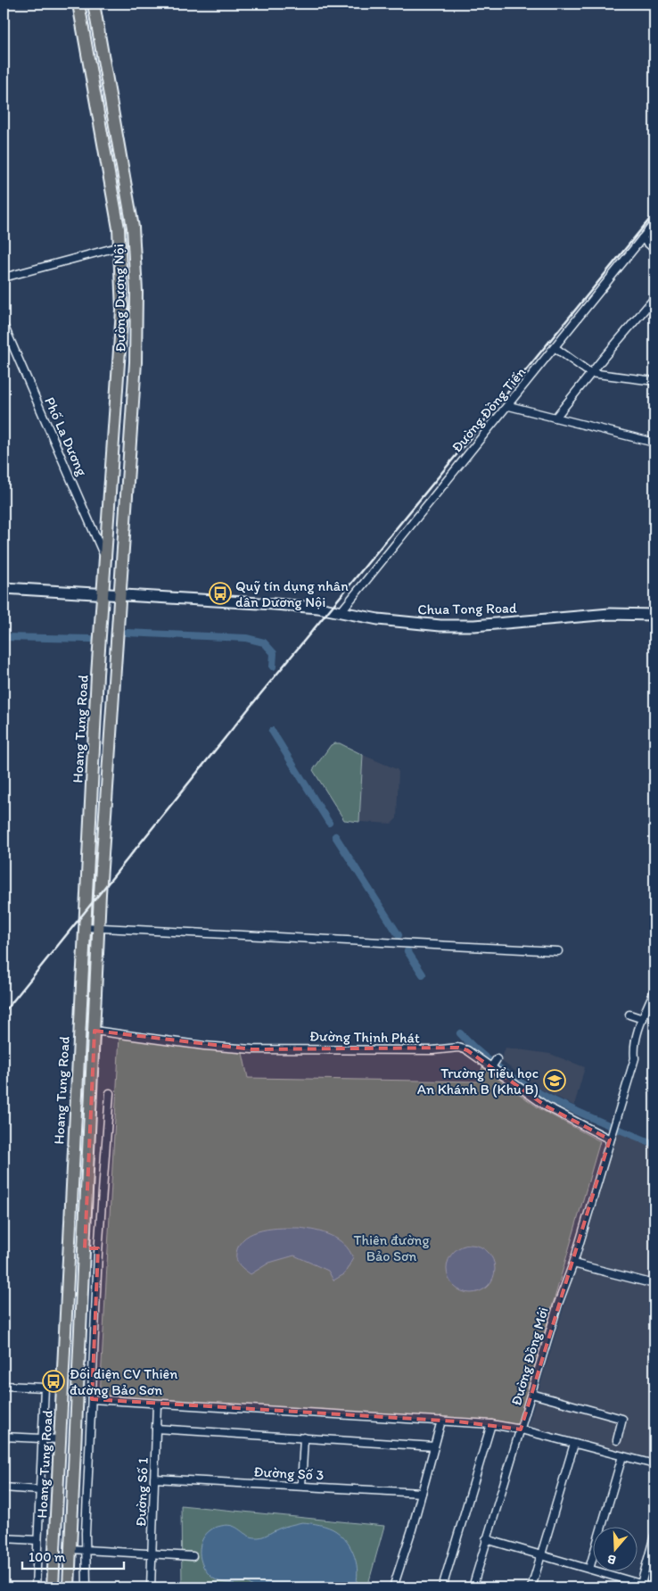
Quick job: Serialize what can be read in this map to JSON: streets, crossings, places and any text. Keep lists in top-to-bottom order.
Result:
{
  "streets": {
    "main road": ["Đường Dương Nội", "Chua Tong Road", "Hoang Tung Road"],
    "street": [
      "Đường Đồng Tiến",
      "Phố La Dương",
      "Đường Thịnh Phát",
      "Đường Đồng Mới",
      "Đường Số 3",
      "Đường Số 1"
    ]
  },
  "crossings": [
    ["Đường Dương Nội", "Phố La Dương"],
    ["Đường Dương Nội", "Chua Tong Road"],
    ["Đường Dương Nội", "Hoang Tung Road"],
    ["Đường Đồng Tiến", "Chua Tong Road"],
    ["Chua Tong Road", "Hoang Tung Road"],
    ["Hoang Tung Road", "Đường Thịnh Phát"],
    ["Đường Thịnh Phát", "Đường Đồng Mới"],
    ["Đường Số 3", "Đường Số 1"]
  ],
  "parks": ["Thiên đường Bảo Sơn"],
  "places": {
    "bus stop": ["Quỹ tín dụng nhân dân Dương Nội", "Đối diện CV Thiên đường Bảo Sơn"],
    "school or university": ["Trường Tiểu học An Khánh B (Khu B)"]
  },
  "scale_bar": "100 m",
  "north": "bottom"
}
